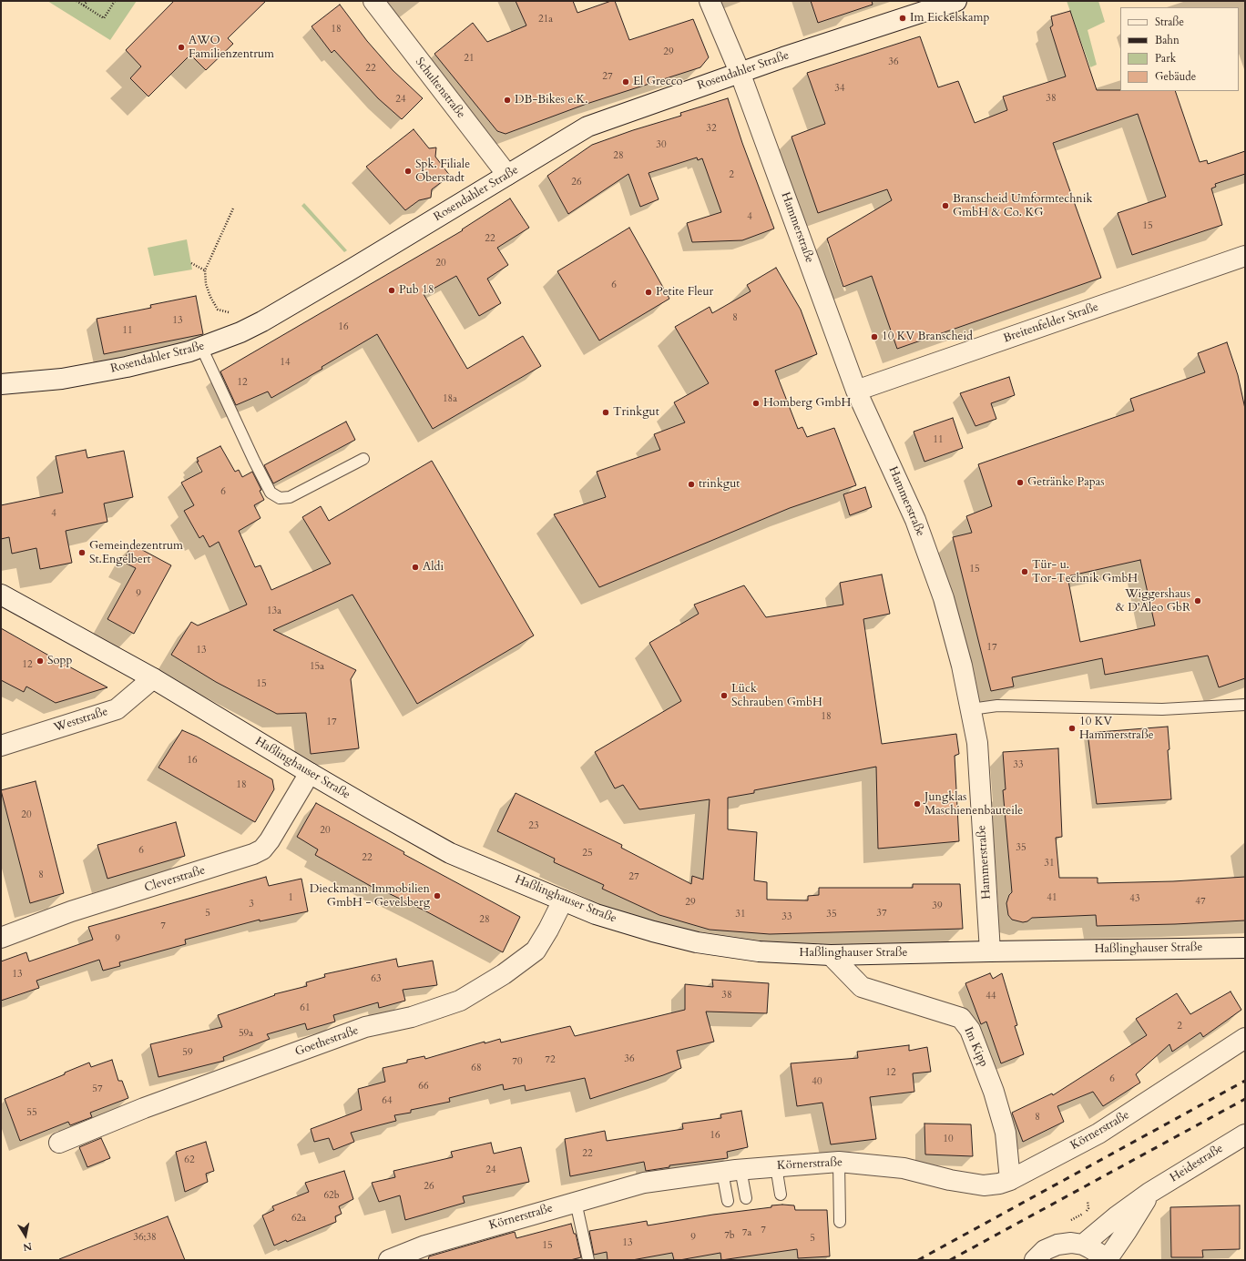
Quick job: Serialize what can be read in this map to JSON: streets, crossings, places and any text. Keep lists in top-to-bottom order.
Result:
{
  "streets": {
    "street": [
      "Rosendahler Straße",
      "Schultenstraße",
      "Hammerstraße",
      "Breitenfelder Straße",
      "Weststraße",
      "Haßlinghauser Straße",
      "Cleverstraße",
      "Goethestraße",
      "Im Kipp",
      "Körnerstraße",
      "Heidestraße"
    ]
  },
  "crossings": [
    ["Rosendahler Straße", "Schultenstraße"],
    ["Rosendahler Straße", "Hammerstraße"],
    ["Hammerstraße", "Breitenfelder Straße"],
    ["Hammerstraße", "Haßlinghauser Straße"],
    ["Weststraße", "Haßlinghauser Straße"],
    ["Haßlinghauser Straße", "Cleverstraße"],
    ["Haßlinghauser Straße", "Goethestraße"],
    ["Haßlinghauser Straße", "Im Kipp"],
    ["Im Kipp", "Körnerstraße"]
  ],
  "places": [
    "Im Eickelskamp",
    "AWO Familienzentrum",
    "El Grecco",
    "DB-Bikes e.K.",
    "Spk. Filiale Oberstadt",
    "Branscheid Umformtechnik GmbH & Co. KG",
    "Pub 18",
    "Petite Fleur",
    "10 KV Branscheid",
    "Homberg GmbH",
    "Trinkgut",
    "Getränke Papas",
    "trinkgut",
    "Gemeindezentrum St.Engelbert",
    "Aldi",
    "Tür- u. Tor-Technik GmbH",
    "Wiggershaus & D'Aleo GbR",
    "Sopp",
    "Lück Schrauben GmbH",
    "10 KV Hammerstraße",
    "Jungklas Maschienenbauteile",
    "Dieckmann Immobilien GmbH - Gevelsberg"
  ],
  "house_numbers": [
    "21a",
    "18",
    "29",
    "21",
    "36",
    "22",
    "27",
    "34",
    "38",
    "24",
    "32",
    "30",
    "28",
    "2",
    "26",
    "4",
    "15",
    "22",
    "20",
    "6",
    "8",
    "13",
    "16",
    "11",
    "14",
    "12",
    "18a",
    "11",
    "6",
    "4",
    "15",
    "9",
    "13a",
    "17",
    "13",
    "12",
    "15a",
    "15",
    "18",
    "17",
    "16",
    "33",
    "18",
    "20",
    "23",
    "20",
    "35",
    "6",
    "25",
    "22",
    "31",
    "8",
    "27",
    "1",
    "41",
    "43",
    "47",
    "29",
    "3",
    "39",
    "5",
    "37",
    "31",
    "35",
    "33",
    "28",
    "7",
    "9",
    "13",
    "63",
    "38",
    "44",
    "61",
    "2",
    "59a",
    "59",
    "36",
    "72",
    "70",
    "68",
    "12",
    "6",
    "40",
    "66",
    "57",
    "64",
    "55",
    "8",
    "16",
    "10",
    "22",
    "62",
    "24",
    "26",
    "62b",
    "62a",
    "7",
    "7a",
    "7b",
    "36;38",
    "9",
    "5",
    "13",
    "15"
  ],
  "legend": [
    "Straße",
    "Bahn",
    "Park",
    "Gebäude"
  ],
  "north": "bottom"
}
